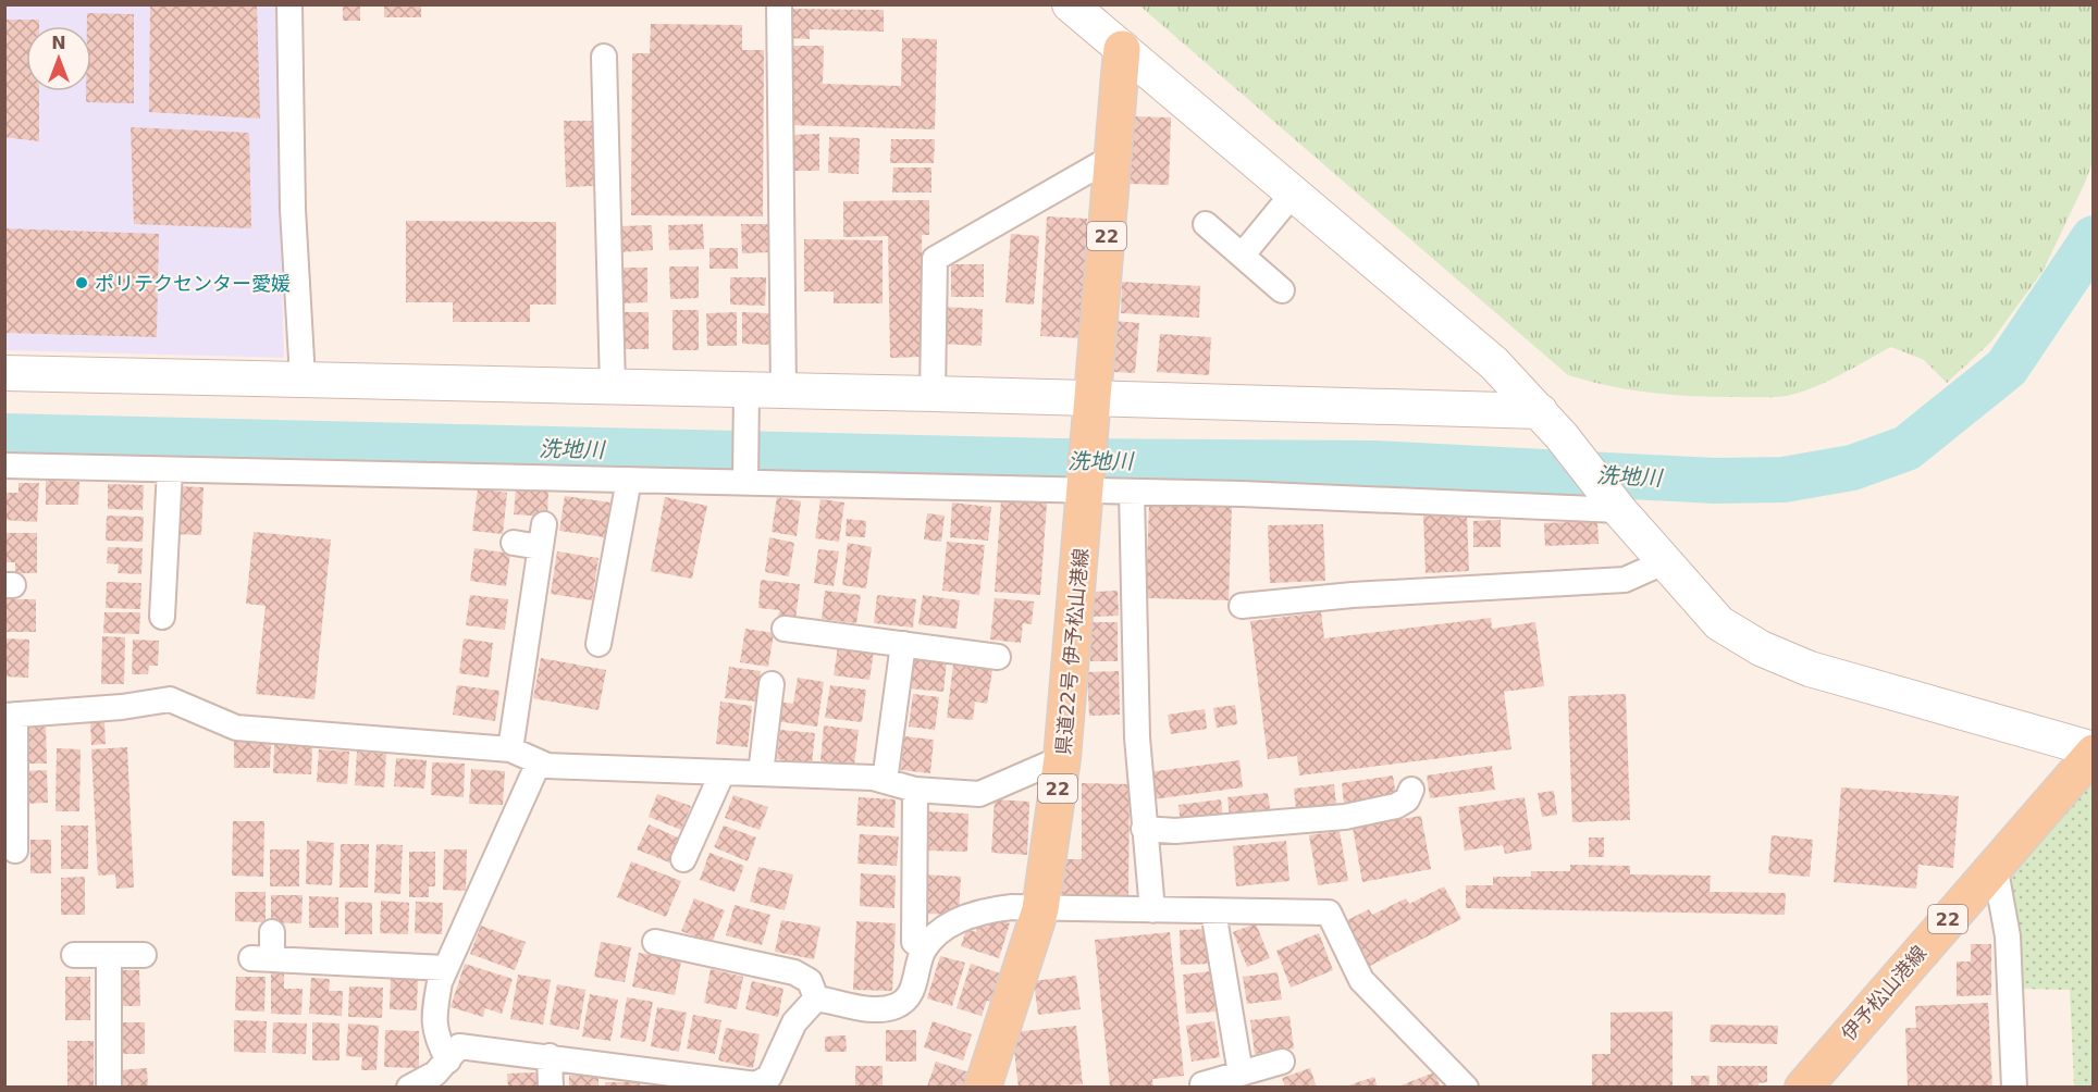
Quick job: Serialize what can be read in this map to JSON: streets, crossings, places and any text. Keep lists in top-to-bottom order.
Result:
{
  "streets": {
    "main road": ["22", "県道22号 伊予松山港線", "伊予松山港線"]
  },
  "crossings": [
    ["22", "県道22号 伊予松山港線"]
  ],
  "water": ["洗地川"],
  "places": ["ポリテクセンター愛媛"],
  "north": "top"
}
